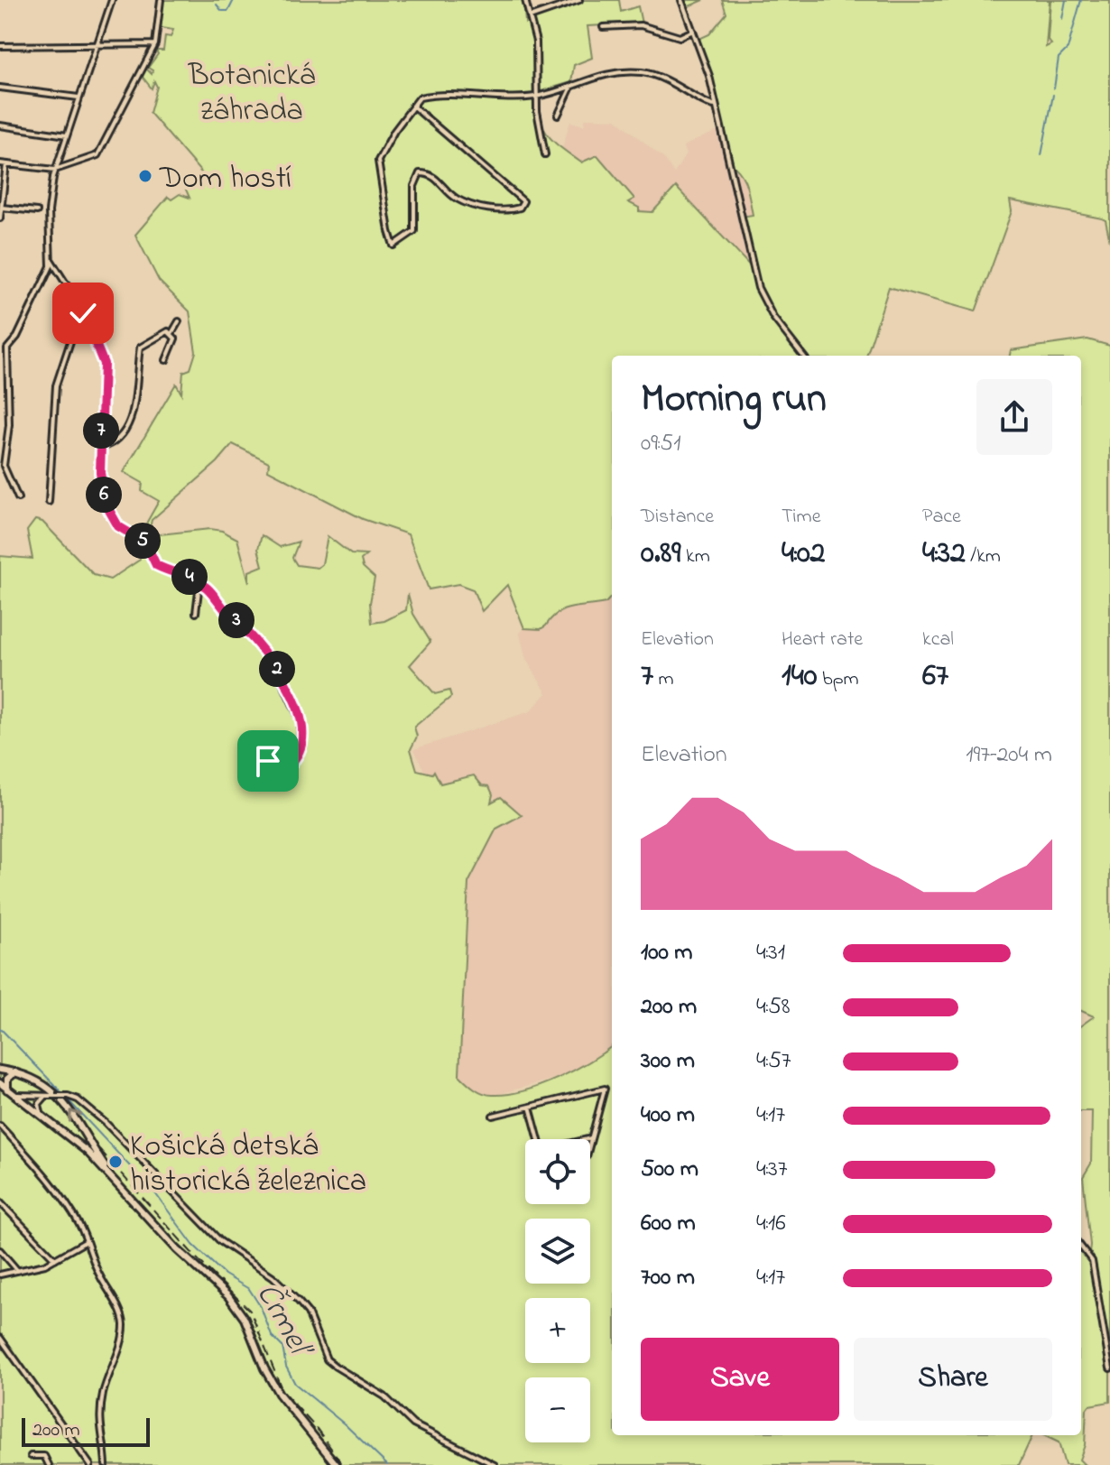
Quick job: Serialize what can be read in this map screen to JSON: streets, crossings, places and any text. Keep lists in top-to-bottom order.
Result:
{
  "water": ["Črmeľ"],
  "parks": ["Botanická záhrada"],
  "places": ["Dom hostí", "Košická detská historická železnica"],
  "scale_bar": "200 m",
  "page": {
    "heading": ["Morning run", "09:51"],
    "pins": [
      "7",
      "6",
      "5",
      "4",
      "3",
      "2"
    ],
    "stats": [
      ["Distance", "0.89 km"],
      ["Time", "4:02"],
      ["Pace", "4:32 /km"],
      ["Elevation", "7 m"],
      ["Heart rate", "140 bpm"],
      ["kcal", "67"]
    ],
    "chart": ["Elevation", "197–204 m"],
    "list": [
      {
        "name": "100 m",
        "note": "4:31"
      },
      {
        "name": "200 m",
        "note": "4:58"
      },
      {
        "name": "300 m",
        "note": "4:57"
      },
      {
        "name": "400 m",
        "note": "4:17"
      },
      {
        "name": "500 m",
        "note": "4:37"
      },
      {
        "name": "600 m",
        "note": "4:16"
      },
      {
        "name": "700 m",
        "note": "4:17"
      }
    ],
    "map_buttons": ["+", "−"],
    "buttons": ["Save", "Share"],
    "scale": "200 m"
  }
}
